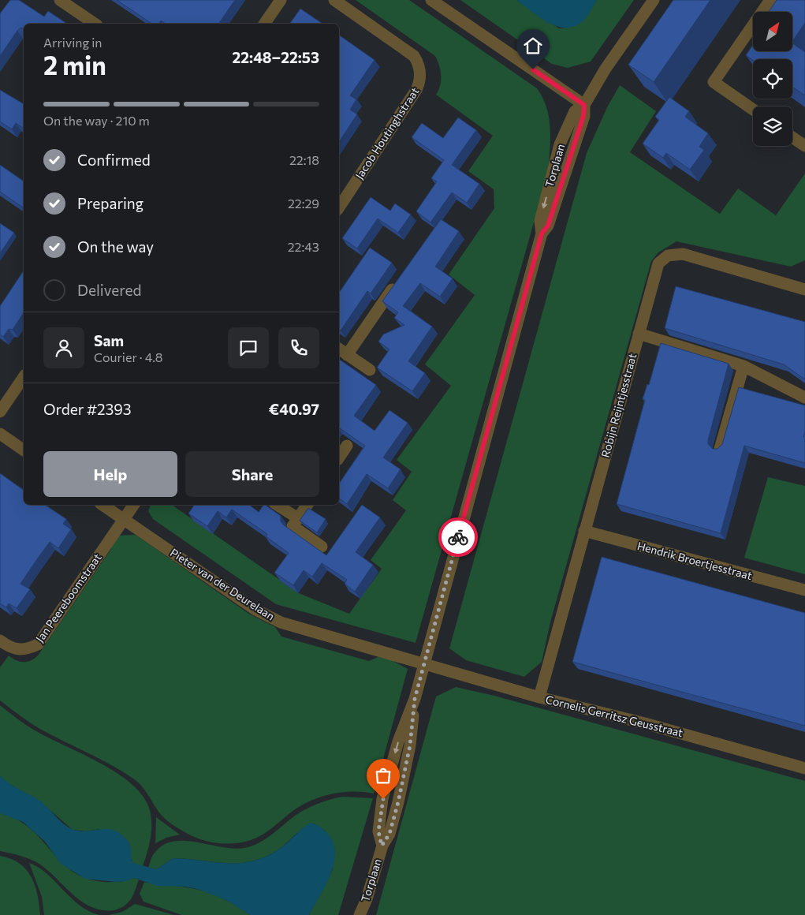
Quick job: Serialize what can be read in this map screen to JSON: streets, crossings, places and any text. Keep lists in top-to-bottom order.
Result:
{
  "streets": {
    "street": [
      "Jacob Houtinghstraat",
      "Torplaan",
      "Robijn Reijntjesstraat",
      "Hendrik Broertjesstraat",
      "Pieter van der Deurelaan",
      "Jan Peereboomstraat",
      "Cornelis Gerritsz Geusstraat"
    ]
  },
  "crossings": [
    ["Torplaan", "Pieter van der Deurelaan"],
    ["Torplaan", "Cornelis Gerritsz Geusstraat"],
    ["Robijn Reijntjesstraat", "Hendrik Broertjesstraat"],
    ["Robijn Reijntjesstraat", "Cornelis Gerritsz Geusstraat"],
    ["Pieter van der Deurelaan", "Jan Peereboomstraat"],
    ["Pieter van der Deurelaan", "Cornelis Gerritsz Geusstraat"]
  ],
  "north": "top right",
  "page": {
    "heading": ["2 min", "Arriving in", "22:48–22:53"],
    "panel": [
      "Sam",
      "Courier · 4.8",
      "Order #2393",
      "€40.97"
    ],
    "bar": "On the way · 210 m",
    "list": [
      ["Confirmed", "22:18"],
      ["Preparing", "22:29"],
      ["On the way", "22:43"],
      "Delivered"
    ],
    "buttons": ["Help", "Share"]
  }
}
